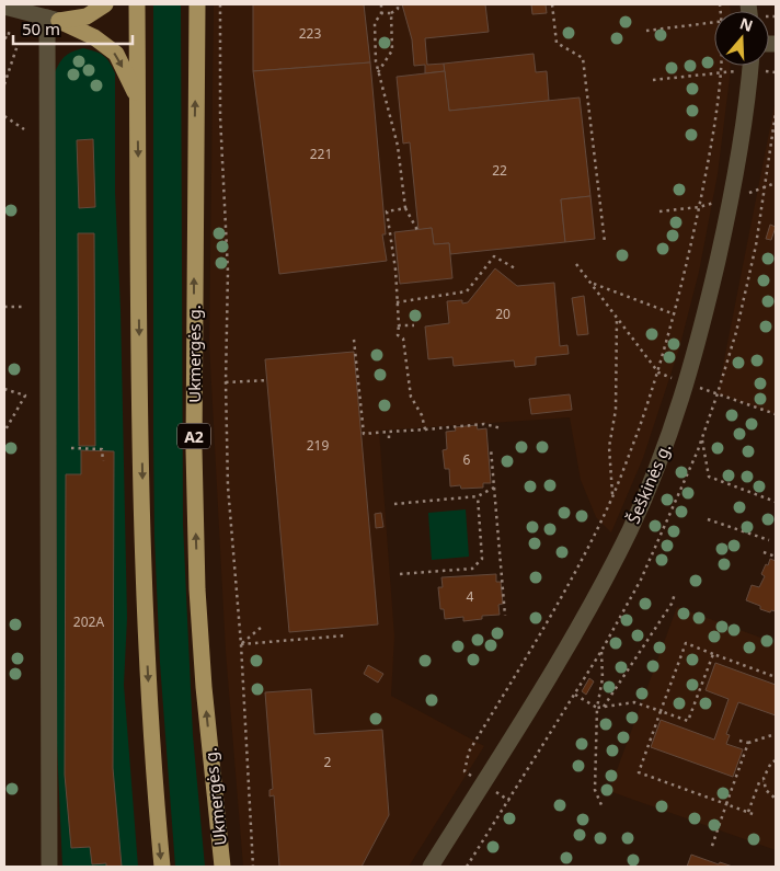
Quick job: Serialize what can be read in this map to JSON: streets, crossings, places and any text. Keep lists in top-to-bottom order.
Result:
{
  "streets": {
    "highway": ["Ukmergės g.", "A2"],
    "street": ["Šeškinės g."]
  },
  "house_numbers": [
    "223",
    "221",
    "22",
    "20",
    "219",
    "6",
    "4",
    "202A",
    "2"
  ],
  "scale_bar": "50 m",
  "north": "top"
}
